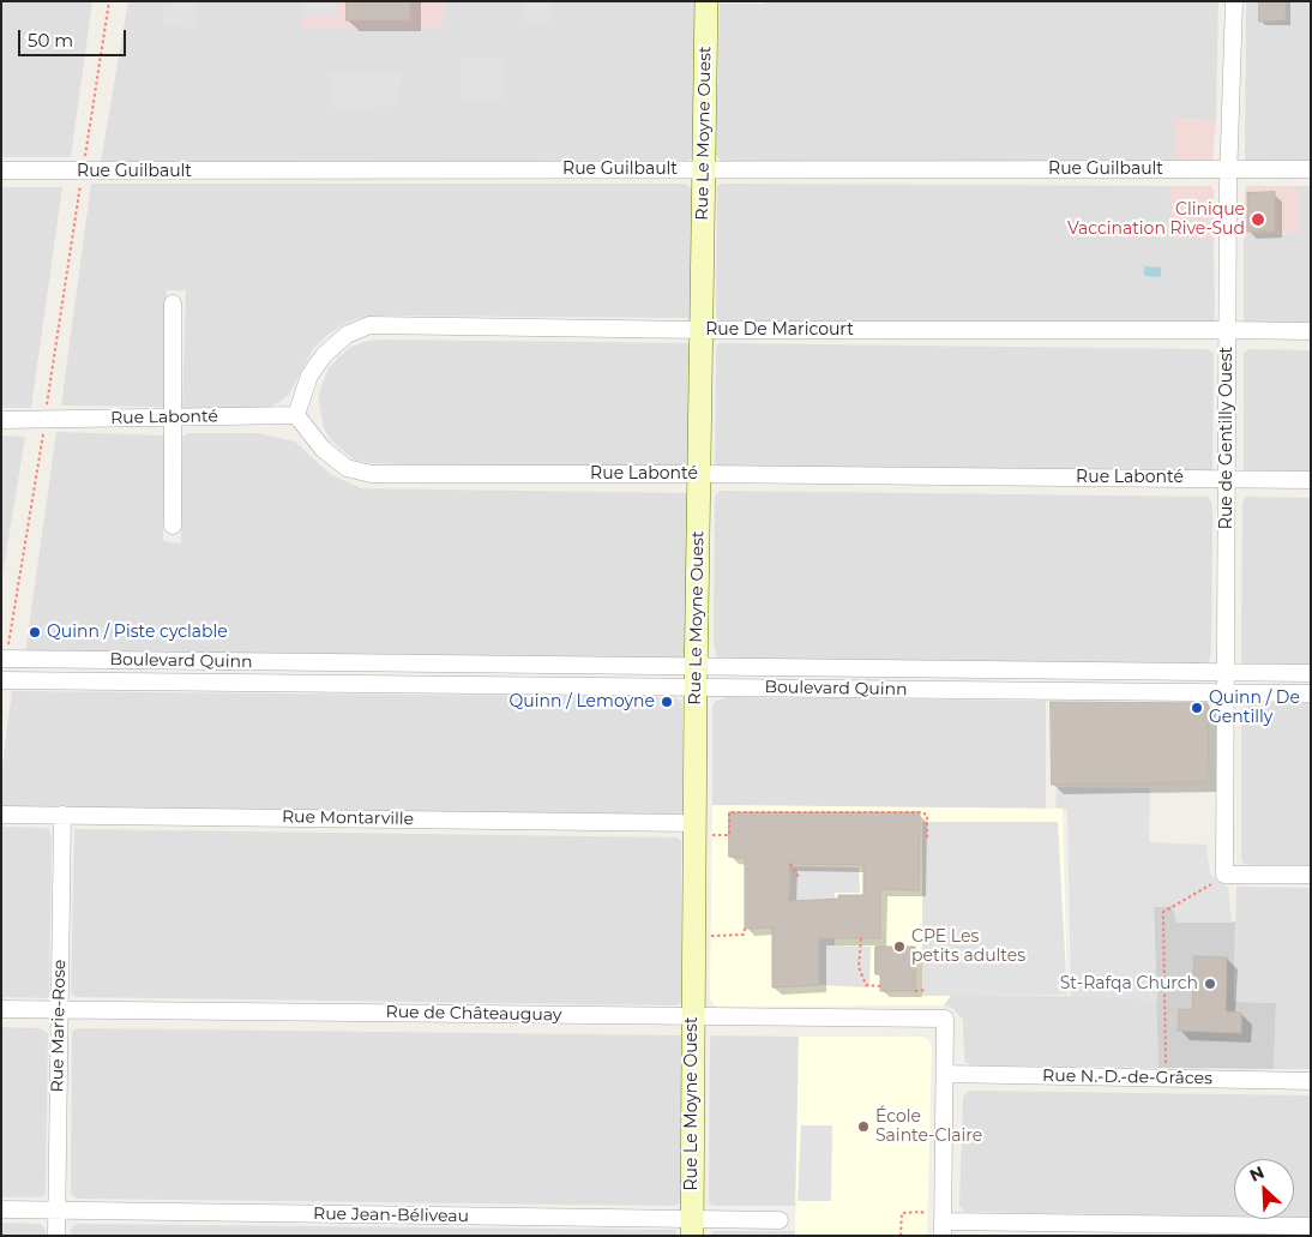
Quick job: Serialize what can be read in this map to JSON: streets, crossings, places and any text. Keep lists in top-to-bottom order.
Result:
{
  "streets": {
    "street": [
      "Rue Le Moyne Ouest",
      "Rue Guilbault",
      "Rue De Maricourt",
      "Rue Labonté",
      "Rue de Gentilly Ouest",
      "Boulevard Quinn",
      "Rue Montarville",
      "Rue de Châteauguay",
      "Rue Marie-Rose",
      "Rue N.-D.-de-Grâces",
      "Rue Jean-Béliveau"
    ]
  },
  "crossings": [
    ["Rue Le Moyne Ouest", "Rue Guilbault"],
    ["Rue Le Moyne Ouest", "Rue De Maricourt"],
    ["Rue Le Moyne Ouest", "Rue Labonté"],
    ["Rue Le Moyne Ouest", "Boulevard Quinn"],
    ["Rue Le Moyne Ouest", "Rue Montarville"],
    ["Rue Le Moyne Ouest", "Rue de Châteauguay"],
    ["Rue Le Moyne Ouest", "Rue Jean-Béliveau"],
    ["Rue Guilbault", "Rue de Gentilly Ouest"],
    ["Rue De Maricourt", "Rue Labonté"],
    ["Rue De Maricourt", "Rue de Gentilly Ouest"],
    ["Rue Labonté", "Rue de Gentilly Ouest"],
    ["Rue de Gentilly Ouest", "Boulevard Quinn"],
    ["Rue Montarville", "Rue Marie-Rose"],
    ["Rue de Châteauguay", "Rue Marie-Rose"],
    ["Rue de Châteauguay", "Rue N.-D.-de-Grâces"],
    ["Rue Marie-Rose", "Rue Jean-Béliveau"]
  ],
  "places": [
    "Clinique Vaccination Rive-Sud",
    "Quinn / Piste cyclable",
    "Quinn / Lemoyne",
    "Quinn / De Gentilly",
    "CPE Les petits adultes",
    "St-Rafqa Church",
    "École Sainte-Claire"
  ],
  "scale_bar": "50 m",
  "north": "top left"
}
